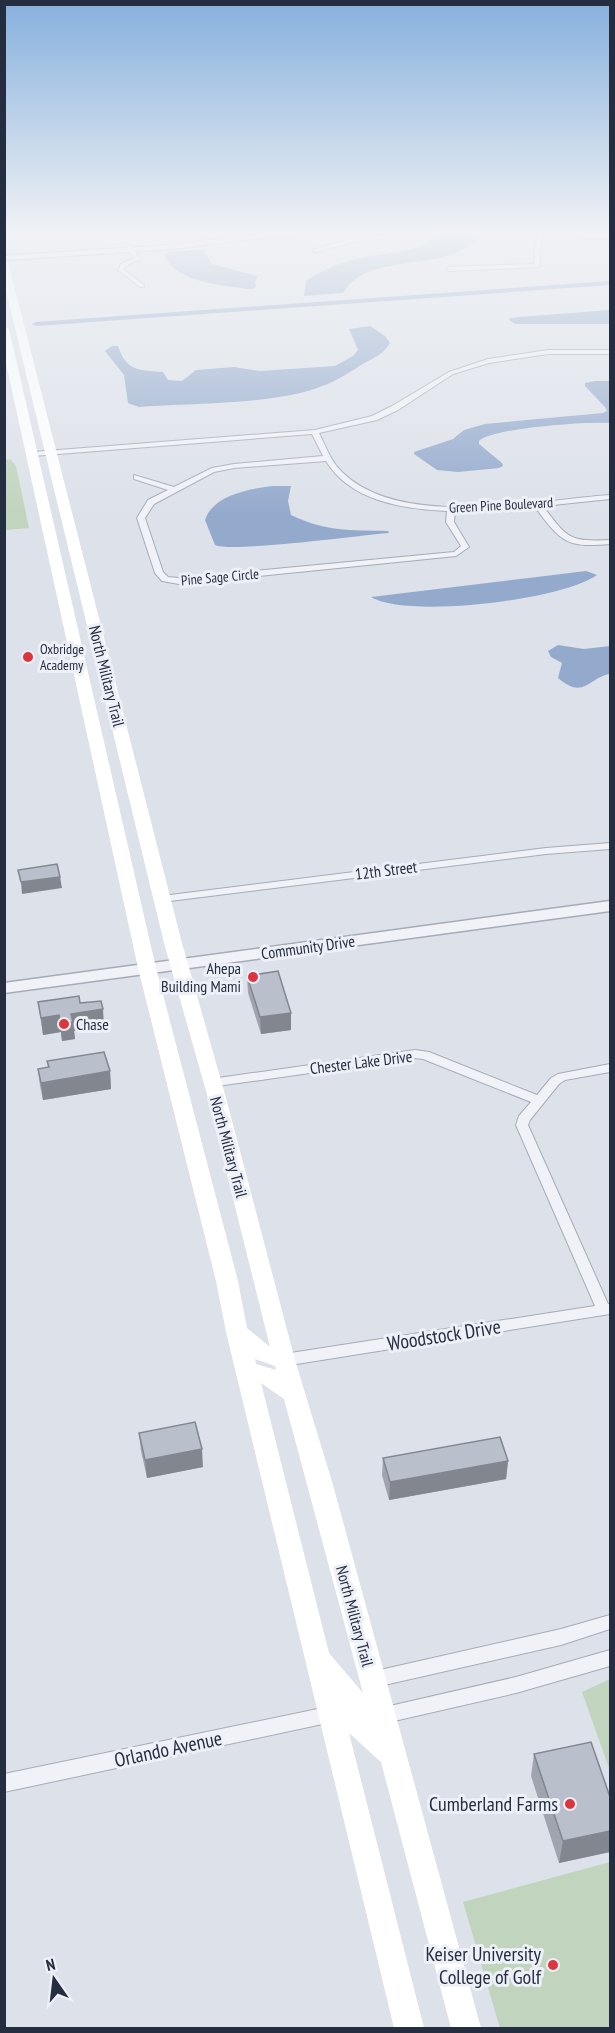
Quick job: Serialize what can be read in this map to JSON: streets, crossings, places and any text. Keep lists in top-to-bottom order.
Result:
{
  "streets": {
    "main road": ["North Military Trail"],
    "street": [
      "Green Pine Boulevard",
      "Pine Sage Circle",
      "12th Street",
      "Community Drive",
      "Chester Lake Drive",
      "Woodstock Drive",
      "Orlando Avenue"
    ]
  },
  "crossings": [
    ["Green Pine Boulevard", "Pine Sage Circle"],
    ["North Military Trail", "12th Street"],
    ["North Military Trail", "Community Drive"],
    ["North Military Trail", "Chester Lake Drive"],
    ["North Military Trail", "Woodstock Drive"],
    ["North Military Trail", "Orlando Avenue"],
    ["Chester Lake Drive", "Woodstock Drive"]
  ],
  "places": [
    "Oxbridge Academy",
    "Ahepa Building Mami",
    "Chase",
    "Cumberland Farms",
    "Keiser University College of Golf"
  ],
  "north": "top"
}
